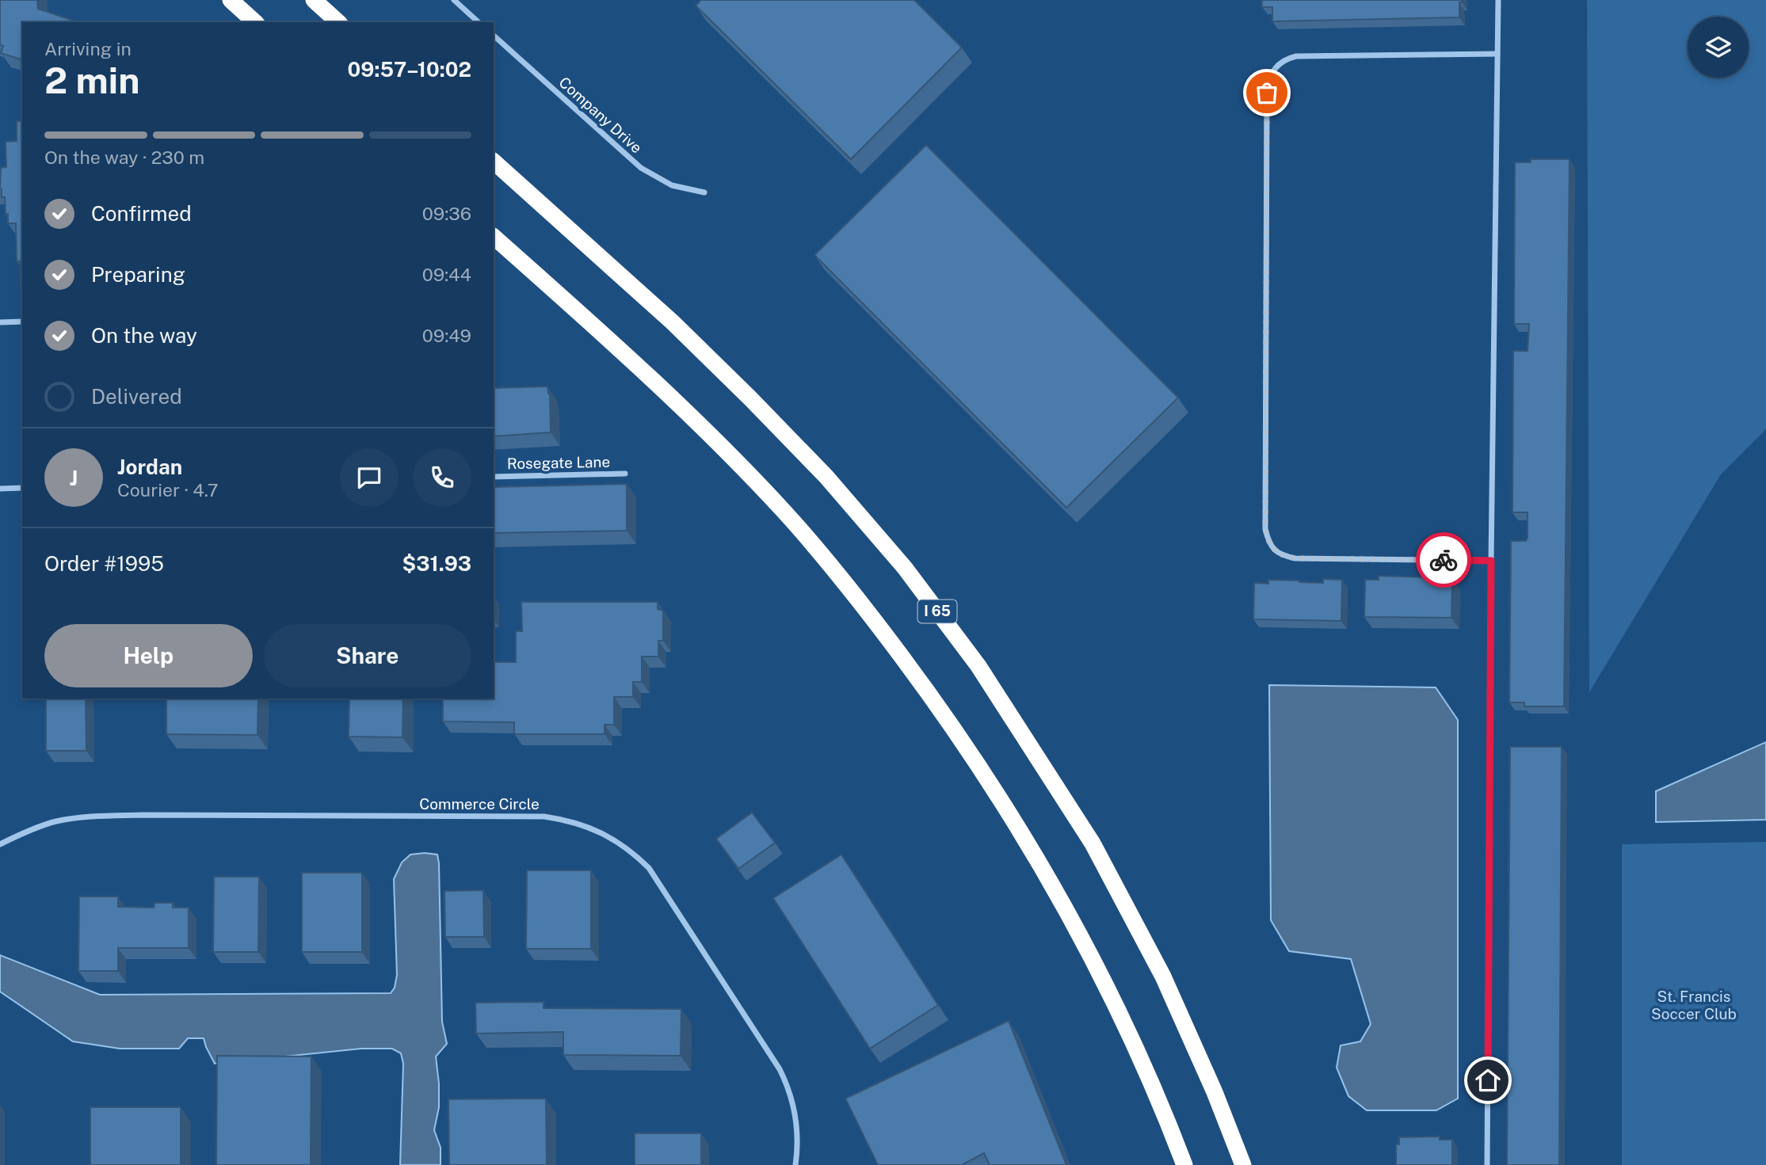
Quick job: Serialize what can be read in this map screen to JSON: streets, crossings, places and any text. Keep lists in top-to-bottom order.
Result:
{
  "streets": {
    "highway": ["I 65"],
    "street": ["Company Drive", "Rosegate Lane", "Commerce Circle"]
  },
  "parks": ["St. Francis Soccer Club"],
  "page": {
    "heading": ["2 min", "Arriving in", "09:57–10:02"],
    "panel": [
      "Jordan",
      "Courier · 4.7",
      "Order #1995",
      "$31.93"
    ],
    "bar": "On the way · 230 m",
    "list": [
      ["Confirmed", "09:36"],
      ["Preparing", "09:44"],
      ["On the way", "09:49"],
      "Delivered"
    ],
    "round": "J",
    "buttons": ["Help", "Share"]
  }
}
